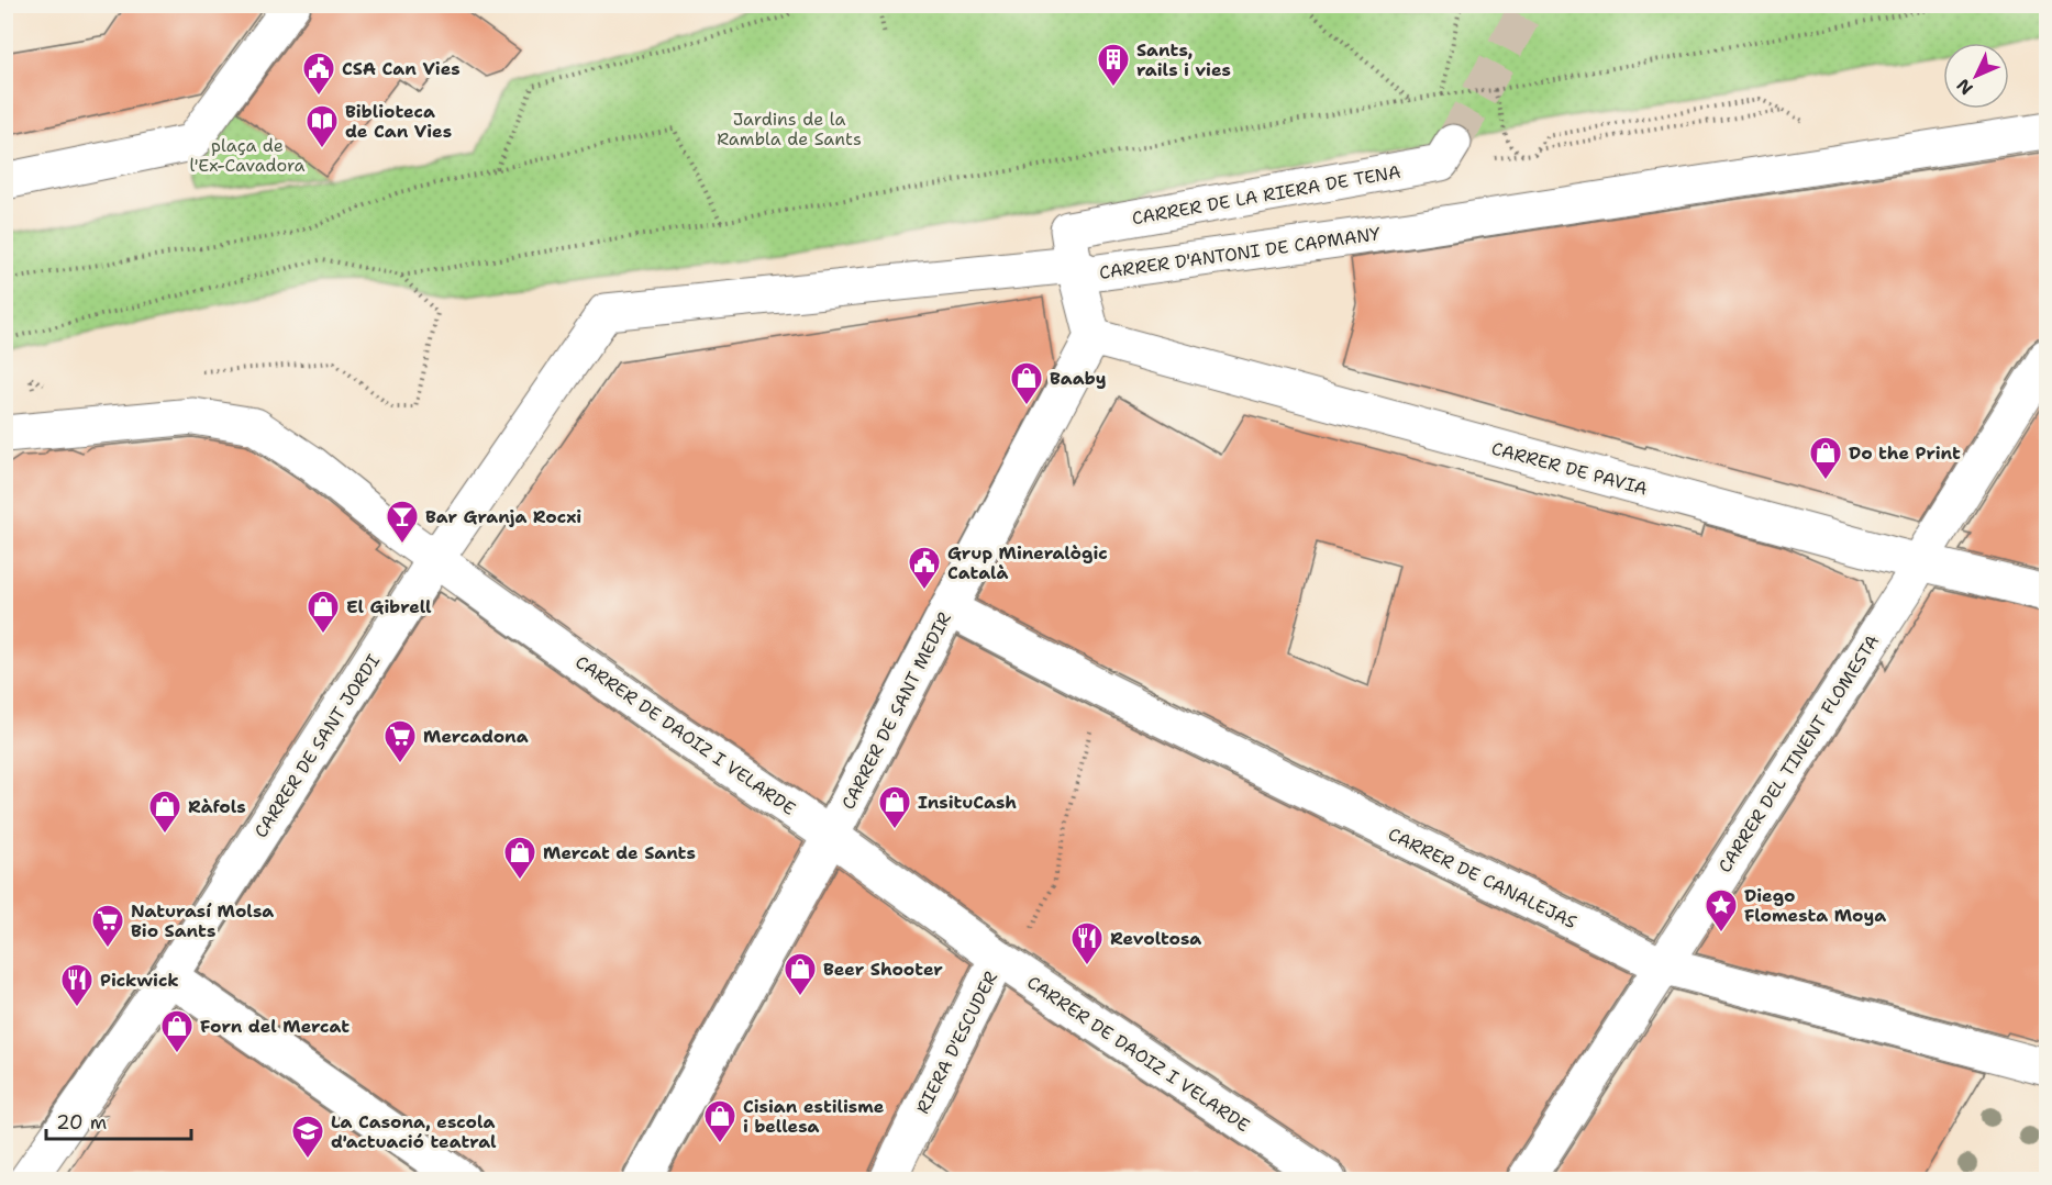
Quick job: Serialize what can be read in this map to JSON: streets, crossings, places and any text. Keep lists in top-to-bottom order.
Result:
{
  "streets": {
    "street": [
      "CARRER DE LA RIERA DE TENA",
      "CARRER D'ANTONI DE CAPMANY",
      "CARRER DE PAVIA",
      "CARRER DE SANT MEDIR",
      "CARRER DE DAOIZ I VELARDE",
      "CARRER DE SANT JORDI",
      "CARRER DEL TINENT FLOMESTA",
      "CARRER DE CANALEJAS",
      "RIERA D'ESCUDER"
    ]
  },
  "crossings": [
    ["CARRER DE LA RIERA DE TENA", "CARRER D'ANTONI DE CAPMANY"],
    ["CARRER D'ANTONI DE CAPMANY", "CARRER DE SANT JORDI"],
    ["CARRER DE PAVIA", "CARRER DE SANT MEDIR"],
    ["CARRER DE PAVIA", "CARRER DEL TINENT FLOMESTA"],
    ["CARRER DE SANT MEDIR", "CARRER DE DAOIZ I VELARDE"],
    ["CARRER DE SANT MEDIR", "CARRER DE CANALEJAS"],
    ["CARRER DE DAOIZ I VELARDE", "CARRER DE SANT JORDI"],
    ["CARRER DE DAOIZ I VELARDE", "RIERA D'ESCUDER"],
    ["CARRER DEL TINENT FLOMESTA", "CARRER DE CANALEJAS"],
    ["CARRER DE CANALEJAS", "RIERA D'ESCUDER"]
  ],
  "parks": ["Jardins de la Rambla de Sants", "plaça de l'Ex-Cavadora"],
  "places": {
    "building": ["Sants, rails i vies"],
    "public building": ["CSA Can Vies", "Grup Mineralògic Català"],
    "library": ["Biblioteca de Can Vies"],
    "shop": [
      "Baaby",
      "Do the Print",
      "El Gibrell",
      "InsituCash",
      "Ràfols",
      "Mercat de Sants",
      "Beer Shooter",
      "Forn del Mercat",
      "Cisian estilisme i bellesa"
    ],
    "bar": ["Bar Granja Rocxi"],
    "supermarket": ["Mercadona", "Naturasí Molsa Bio Sants"],
    "place": ["Diego Flomesta Moya"],
    "restaurant": ["Revoltosa", "Pickwick"],
    "school or university": ["La Casona, escola d'actuació teatral"]
  },
  "scale_bar": "20 m",
  "north": "bottom left"
}
